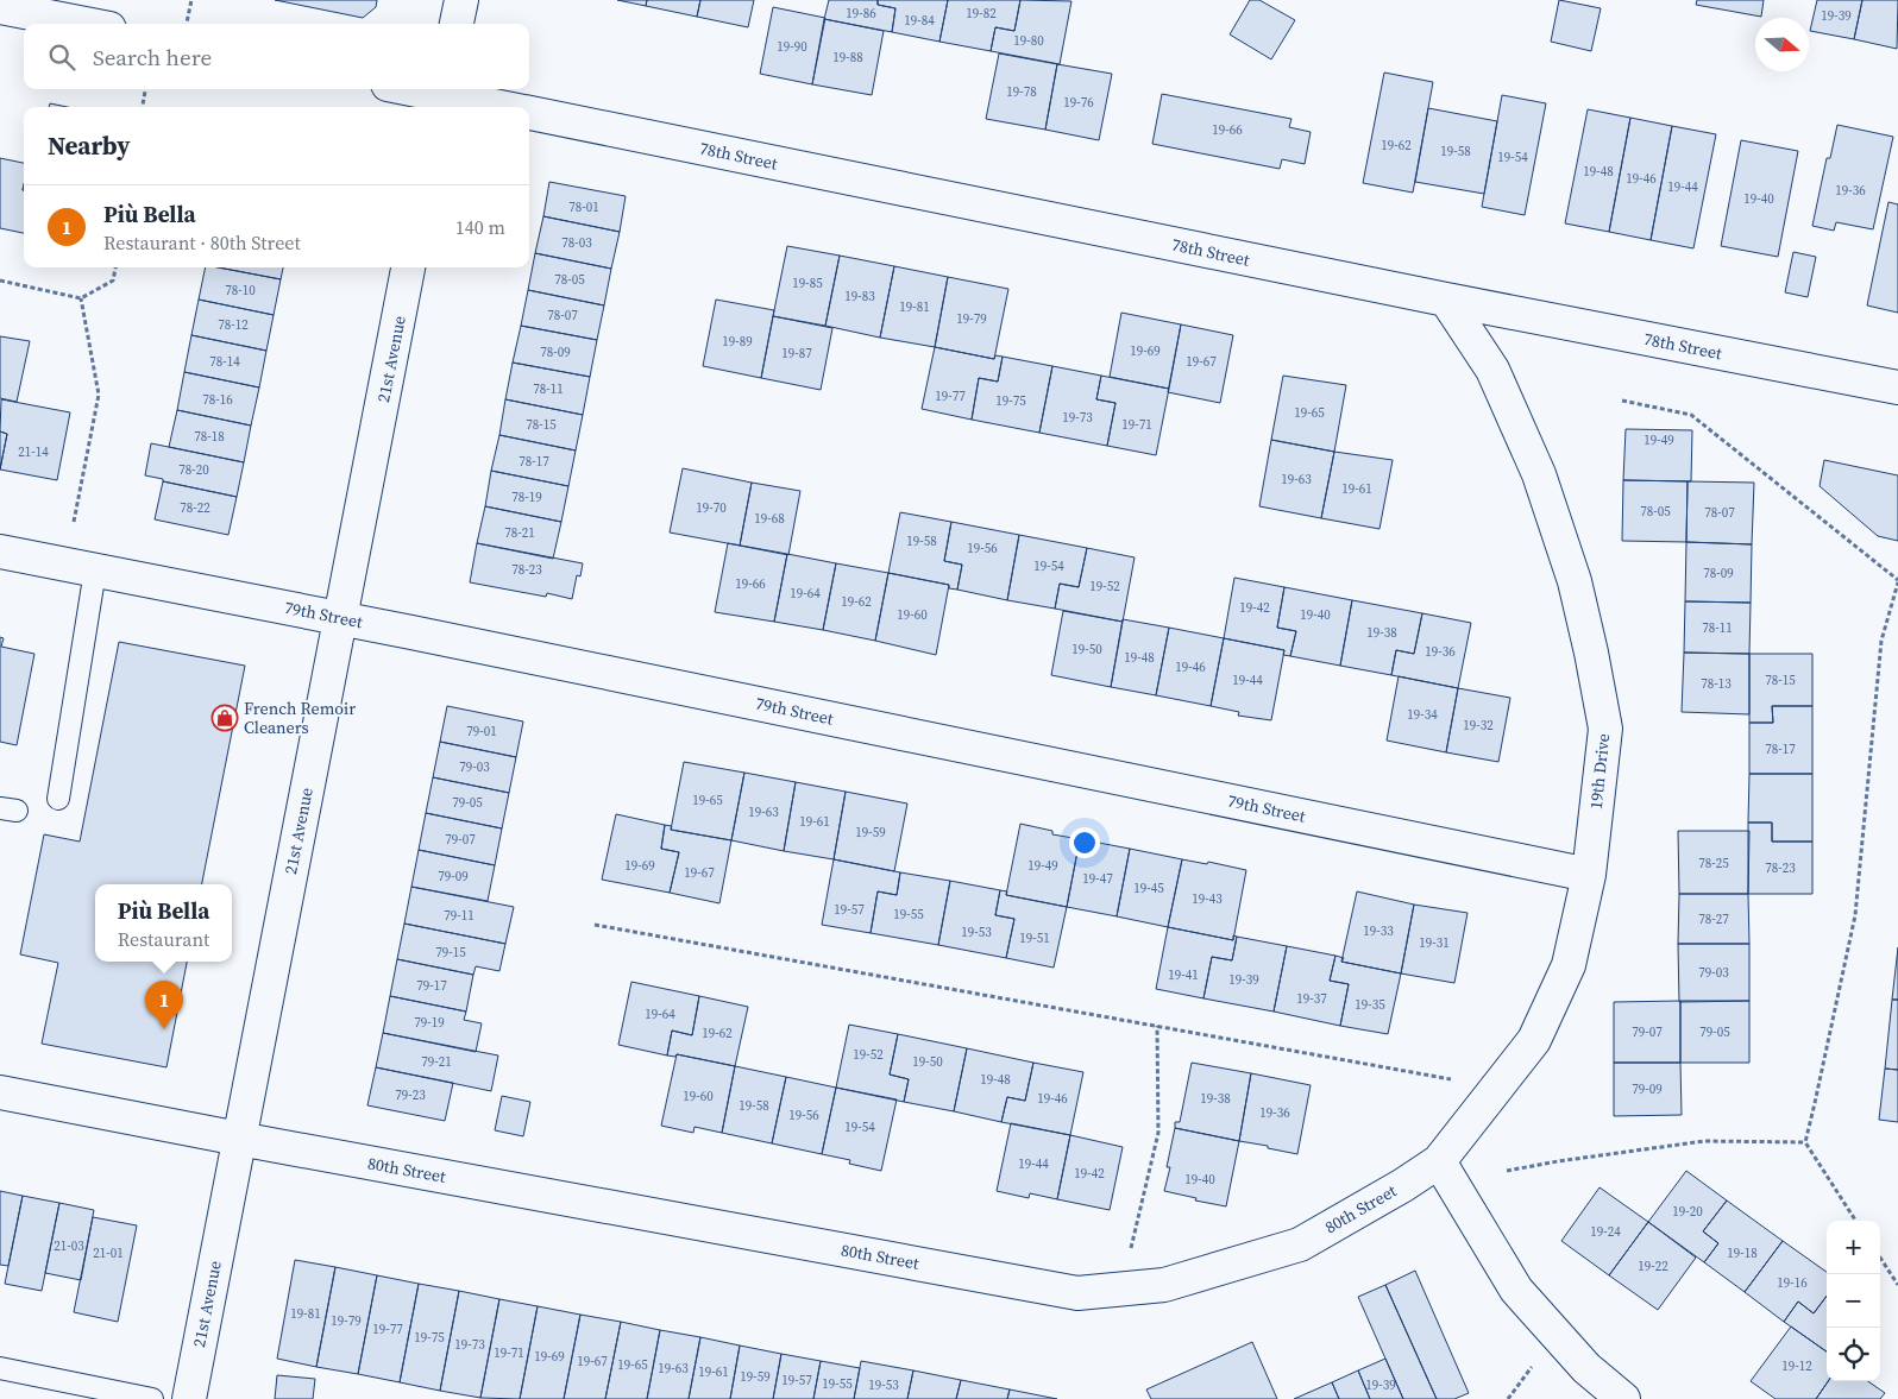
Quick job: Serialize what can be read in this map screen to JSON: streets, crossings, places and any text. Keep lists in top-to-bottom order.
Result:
{
  "streets": {
    "street": [
      "78th Street",
      "21st Avenue",
      "79th Street",
      "19th Drive",
      "80th Street"
    ]
  },
  "crossings": [
    ["78th Street", "19th Drive"],
    ["21st Avenue", "79th Street"],
    ["21st Avenue", "80th Street"],
    ["79th Street", "19th Drive"],
    ["19th Drive", "80th Street"]
  ],
  "places": {
    "shop": ["French Remoir Cleaners"]
  },
  "house_numbers": [
    "19-86",
    "19-82",
    "19-39",
    "19-84",
    "19-80",
    "19-90",
    "19-88",
    "19-78",
    "19-76",
    "19-66",
    "19-62",
    "19-58",
    "19-54",
    "19-48",
    "19-46",
    "19-44",
    "19-36",
    "19-40",
    "78-01",
    "78-03",
    "78-05",
    "19-85",
    "78-10",
    "19-83",
    "19-81",
    "78-07",
    "19-79",
    "78-12",
    "19-89",
    "19-69",
    "78-09",
    "19-87",
    "78-14",
    "19-67",
    "78-11",
    "19-77",
    "78-16",
    "19-75",
    "19-65",
    "19-73",
    "78-15",
    "19-71",
    "78-18",
    "19-49",
    "21-14",
    "78-17",
    "78-20",
    "19-63",
    "19-61",
    "78-19",
    "78-22",
    "19-70",
    "78-05",
    "78-07",
    "19-68",
    "78-21",
    "19-58",
    "19-56",
    "19-54",
    "78-23",
    "78-09",
    "19-66",
    "19-52",
    "19-64",
    "19-62",
    "19-42",
    "19-60",
    "19-40",
    "78-11",
    "19-38",
    "19-50",
    "19-36",
    "19-48",
    "19-46",
    "19-44",
    "78-15",
    "78-13",
    "19-34",
    "19-32",
    "79-01",
    "78-17",
    "79-03",
    "19-65",
    "79-05",
    "19-63",
    "19-61",
    "19-59",
    "79-07",
    "78-25",
    "19-69",
    "19-49",
    "78-23",
    "19-67",
    "79-09",
    "19-47",
    "19-45",
    "19-43",
    "19-57",
    "19-55",
    "79-11",
    "78-27",
    "19-33",
    "19-53",
    "19-51",
    "19-31",
    "79-15",
    "79-03",
    "19-41",
    "19-39",
    "79-17",
    "19-37",
    "19-35",
    "19-64",
    "79-19",
    "79-07",
    "79-05",
    "19-62",
    "19-52",
    "79-21",
    "19-50",
    "19-48",
    "79-09",
    "79-23",
    "19-60",
    "19-46",
    "19-38",
    "19-58",
    "19-36",
    "19-56",
    "19-54",
    "19-44",
    "19-42",
    "19-40",
    "19-20",
    "19-24",
    "21-03",
    "21-01",
    "19-18",
    "19-22",
    "19-16",
    "19-81",
    "19-79",
    "19-77",
    "19-75",
    "19-73",
    "19-71",
    "19-69",
    "19-67",
    "19-65",
    "19-12",
    "19-63",
    "19-61",
    "19-59",
    "19-57",
    "19-55",
    "19-53",
    "19-39"
  ],
  "north": "right",
  "page": {
    "search": "Search here",
    "heading": "Nearby",
    "list": [
      {
        "mark": "1",
        "name": "Più Bella",
        "note": "Restaurant · 80th Street",
        "value": "140 m"
      }
    ],
    "popup": ["Più Bella", "Restaurant"],
    "pins": "1",
    "map_buttons": ["+", "−"]
  }
}
